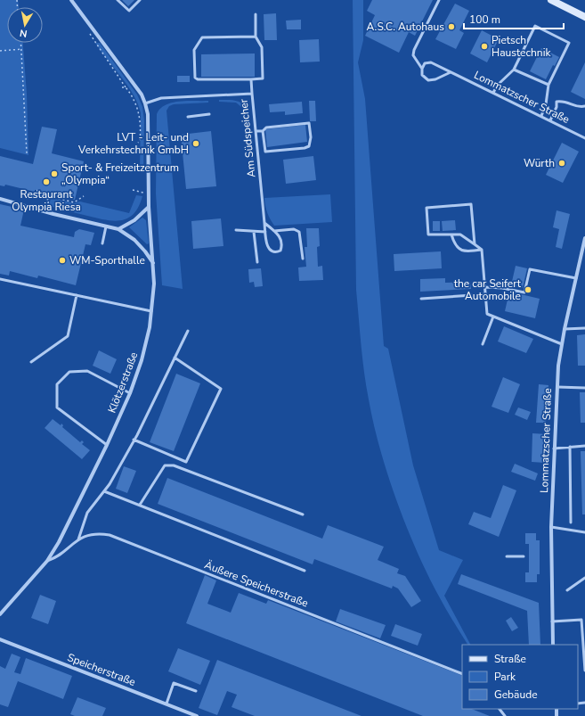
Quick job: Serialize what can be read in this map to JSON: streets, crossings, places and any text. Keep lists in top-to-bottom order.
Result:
{
  "streets": {
    "street": ["Lommatzscher Straße", "Klötzerstraße", "Speicherstraße"],
    "lane": ["Am Südspeicher", "Äußere Speicherstraße"]
  },
  "crossings": [
    ["Am Südspeicher", "Klötzerstraße"],
    ["Klötzerstraße", "Äußere Speicherstraße"]
  ],
  "places": [
    "A.S.C. Autohaus",
    "Pietsch Haustechnik",
    "LVT - Leit- und Verkehrstechnik GmbH",
    "Würth",
    "Sport- & Freizeitzentrum „Olympia“",
    "Restaurant Olympia Riesa",
    "WM-Sporthalle",
    "the car Seifert Automobile"
  ],
  "legend": ["Straße", "Park", "Gebäude"],
  "scale_bar": "100 m",
  "north": "bottom"
}
